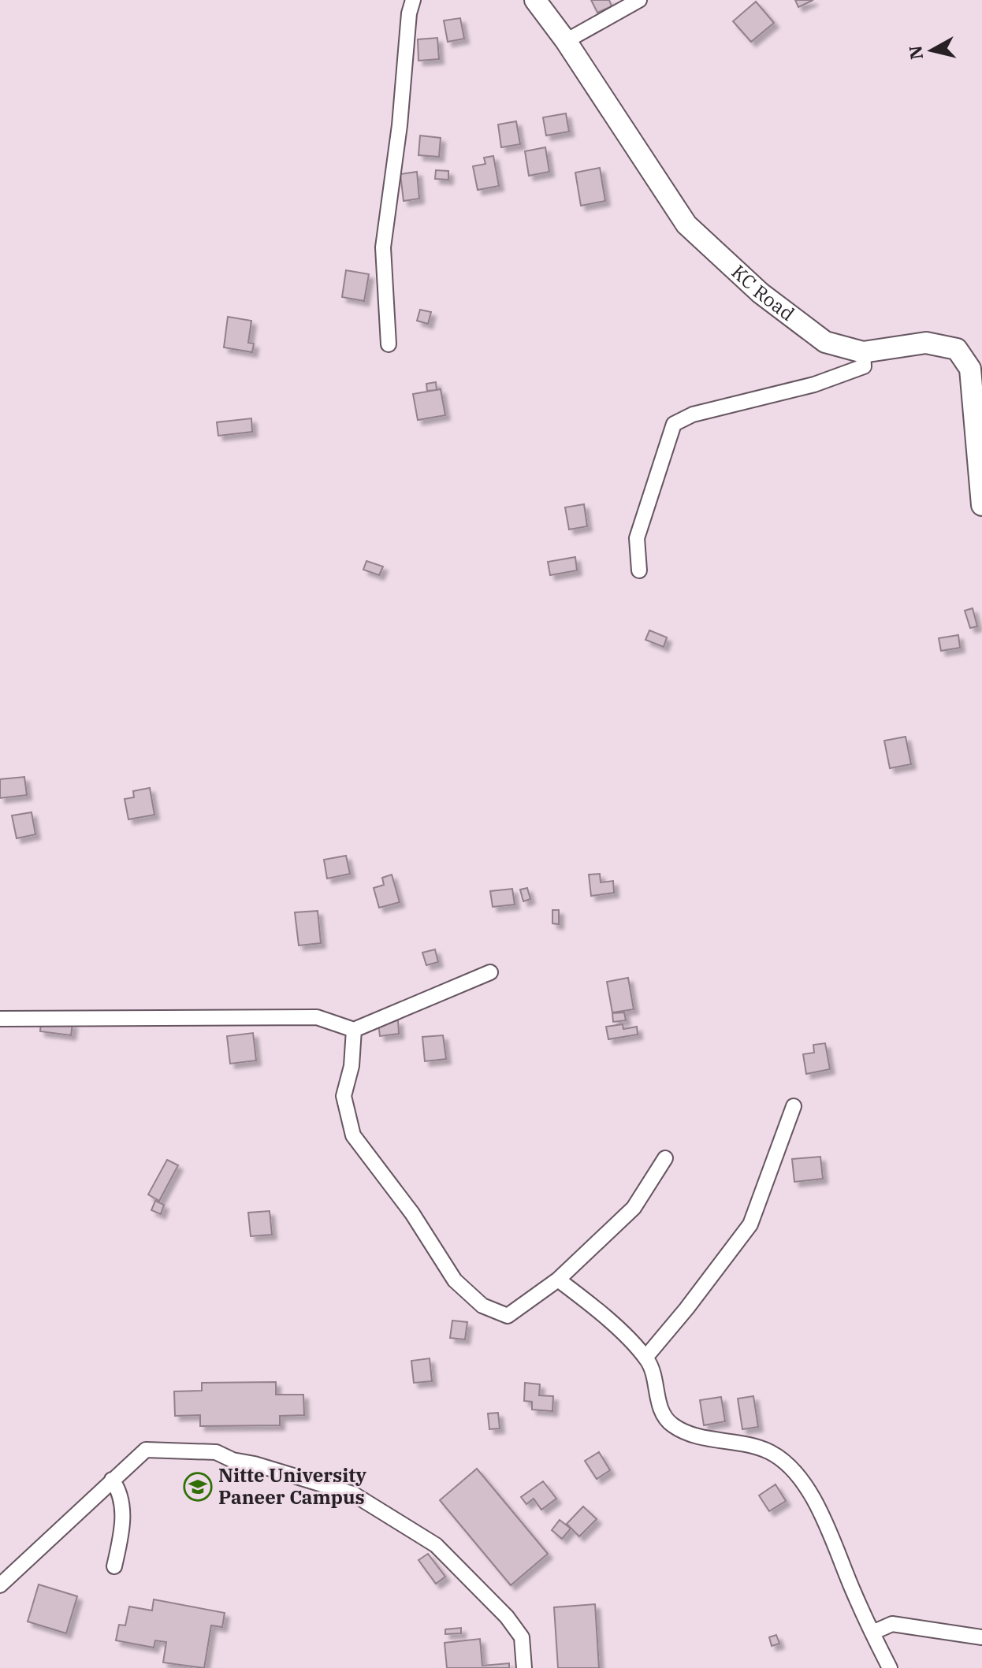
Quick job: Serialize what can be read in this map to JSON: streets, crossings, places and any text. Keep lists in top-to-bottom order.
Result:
{
  "streets": {
    "main road": ["KC Road"]
  },
  "places": {
    "school or university": ["Nitte University Paneer Campus"]
  },
  "north": "left"
}
